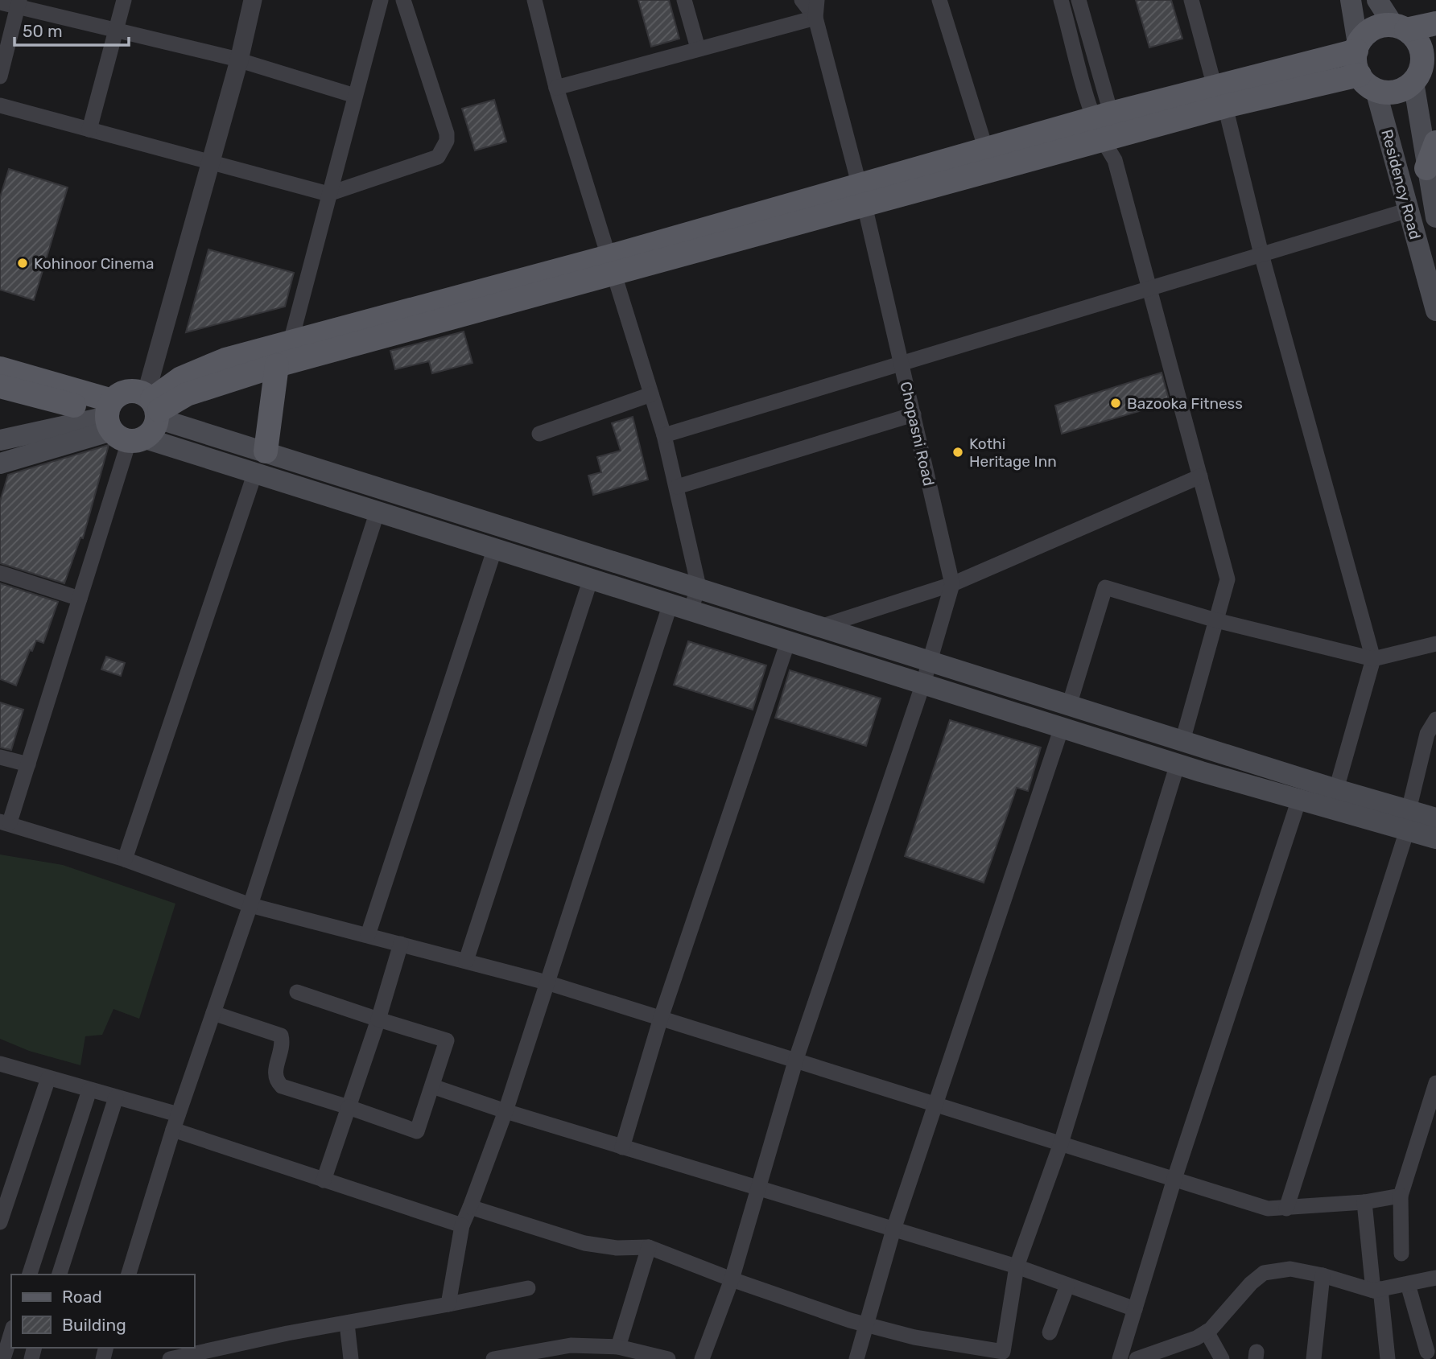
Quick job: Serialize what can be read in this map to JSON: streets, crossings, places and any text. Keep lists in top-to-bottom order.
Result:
{
  "streets": {
    "main road": ["Residency Road"],
    "street": ["Chopasni Road"]
  },
  "places": ["Kohinoor Cinema", "Bazooka Fitness", "Kothi Heritage Inn"],
  "legend": ["Road", "Building"],
  "scale_bar": "50 m"
}
